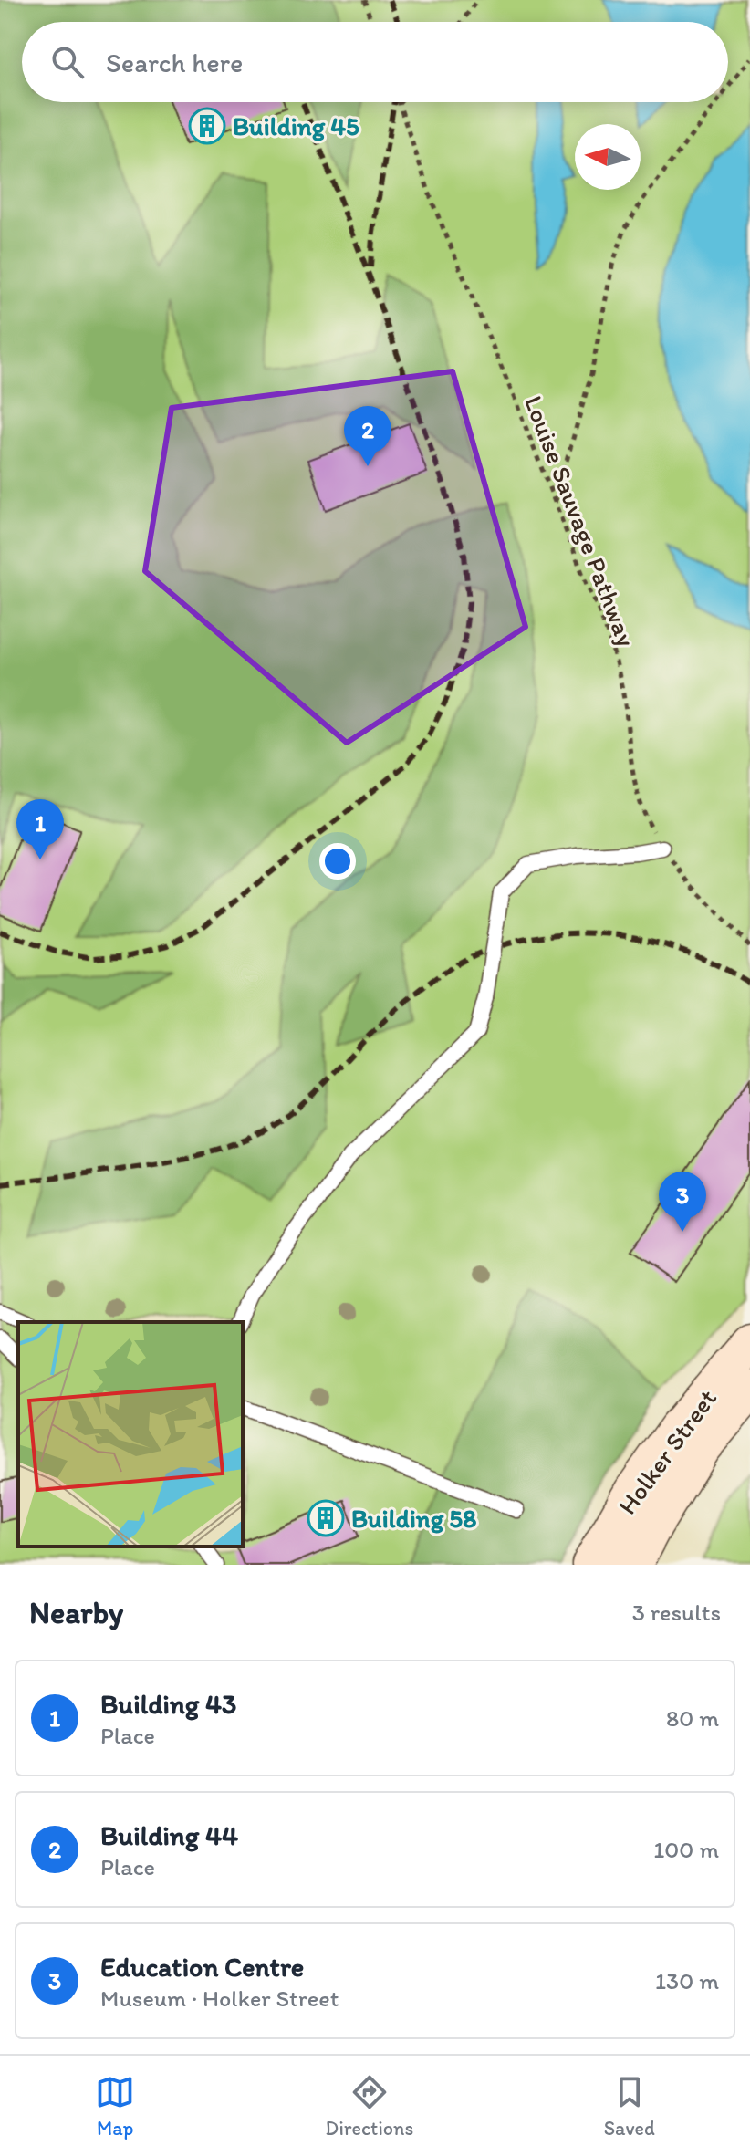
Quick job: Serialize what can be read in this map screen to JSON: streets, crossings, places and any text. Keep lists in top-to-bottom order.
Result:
{
  "streets": {
    "main road": ["Holker Street"],
    "path": ["Louise Sauvage Pathway"]
  },
  "places": {
    "building": ["Building 45", "Building 58"]
  },
  "north": "left",
  "page": {
    "search": "Search here",
    "pins": ["2", "1", "3"],
    "heading": ["Nearby", "3 results"],
    "list": [
      {
        "mark": "1",
        "name": "Building 43",
        "note": "Place",
        "value": "80 m"
      },
      {
        "mark": "2",
        "name": "Building 44",
        "note": "Place",
        "value": "100 m"
      },
      {
        "mark": "3",
        "name": "Education Centre",
        "note": "Museum · Holker Street",
        "value": "130 m"
      }
    ],
    "nav": ["Map", "Directions", "Saved"]
  }
}
